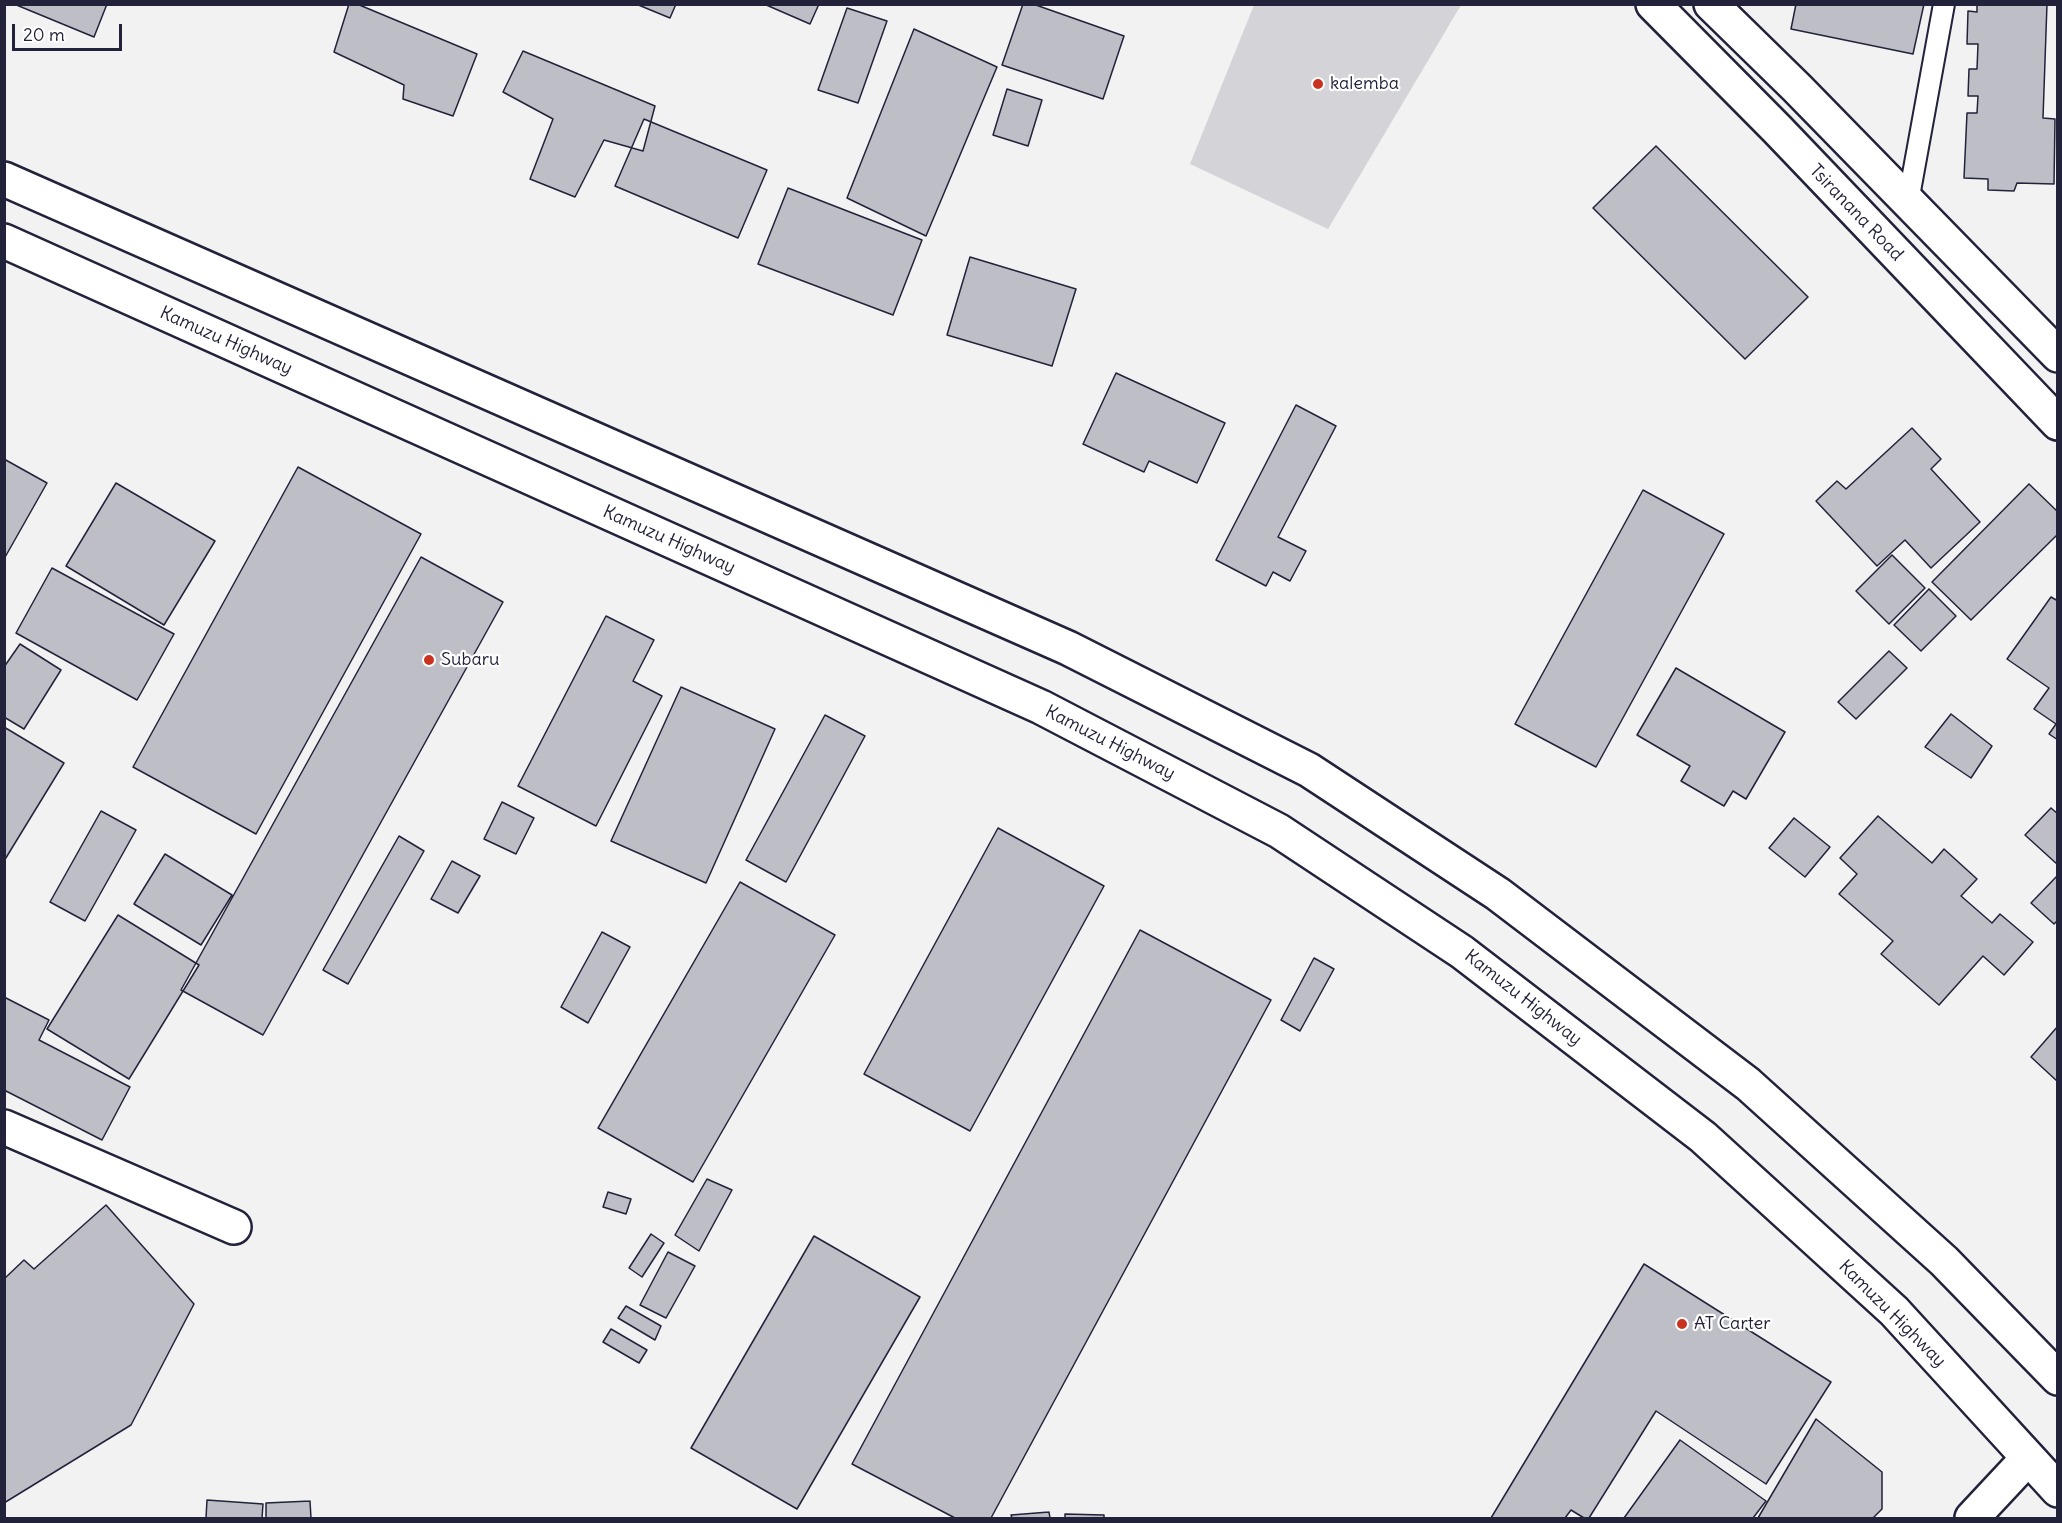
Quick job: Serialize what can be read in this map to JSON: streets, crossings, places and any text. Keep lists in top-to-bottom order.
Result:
{
  "streets": {
    "main road": ["Tsiranana Road", "Kamuzu Highway"]
  },
  "places": ["kalemba", "Subaru", "AT Carter"],
  "scale_bar": "20 m"
}
